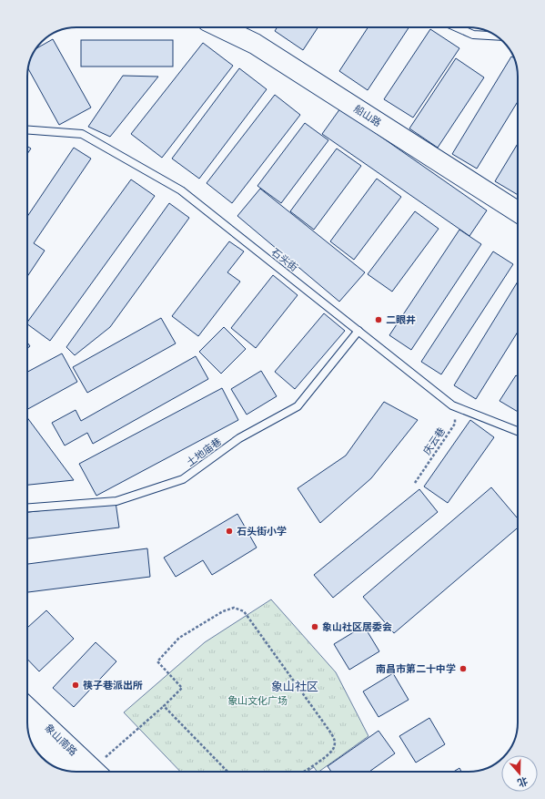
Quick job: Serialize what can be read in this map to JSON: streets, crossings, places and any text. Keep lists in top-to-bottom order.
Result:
{
  "streets": {
    "street": ["船山路", "象山南路"],
    "lane": ["石头街", "土地庙巷"],
    "path": ["庆云巷"]
  },
  "crossings": [
    ["石头街", "庆云巷"],
    ["石头街", "土地庙巷"]
  ],
  "districts": ["象山社区"],
  "parks": ["象山文化广场"],
  "places": [
    "二眼井",
    "石头街小学",
    "象山社区居委会",
    "南昌市第二十中学",
    "筷子巷派出所"
  ],
  "north": "bottom"
}
